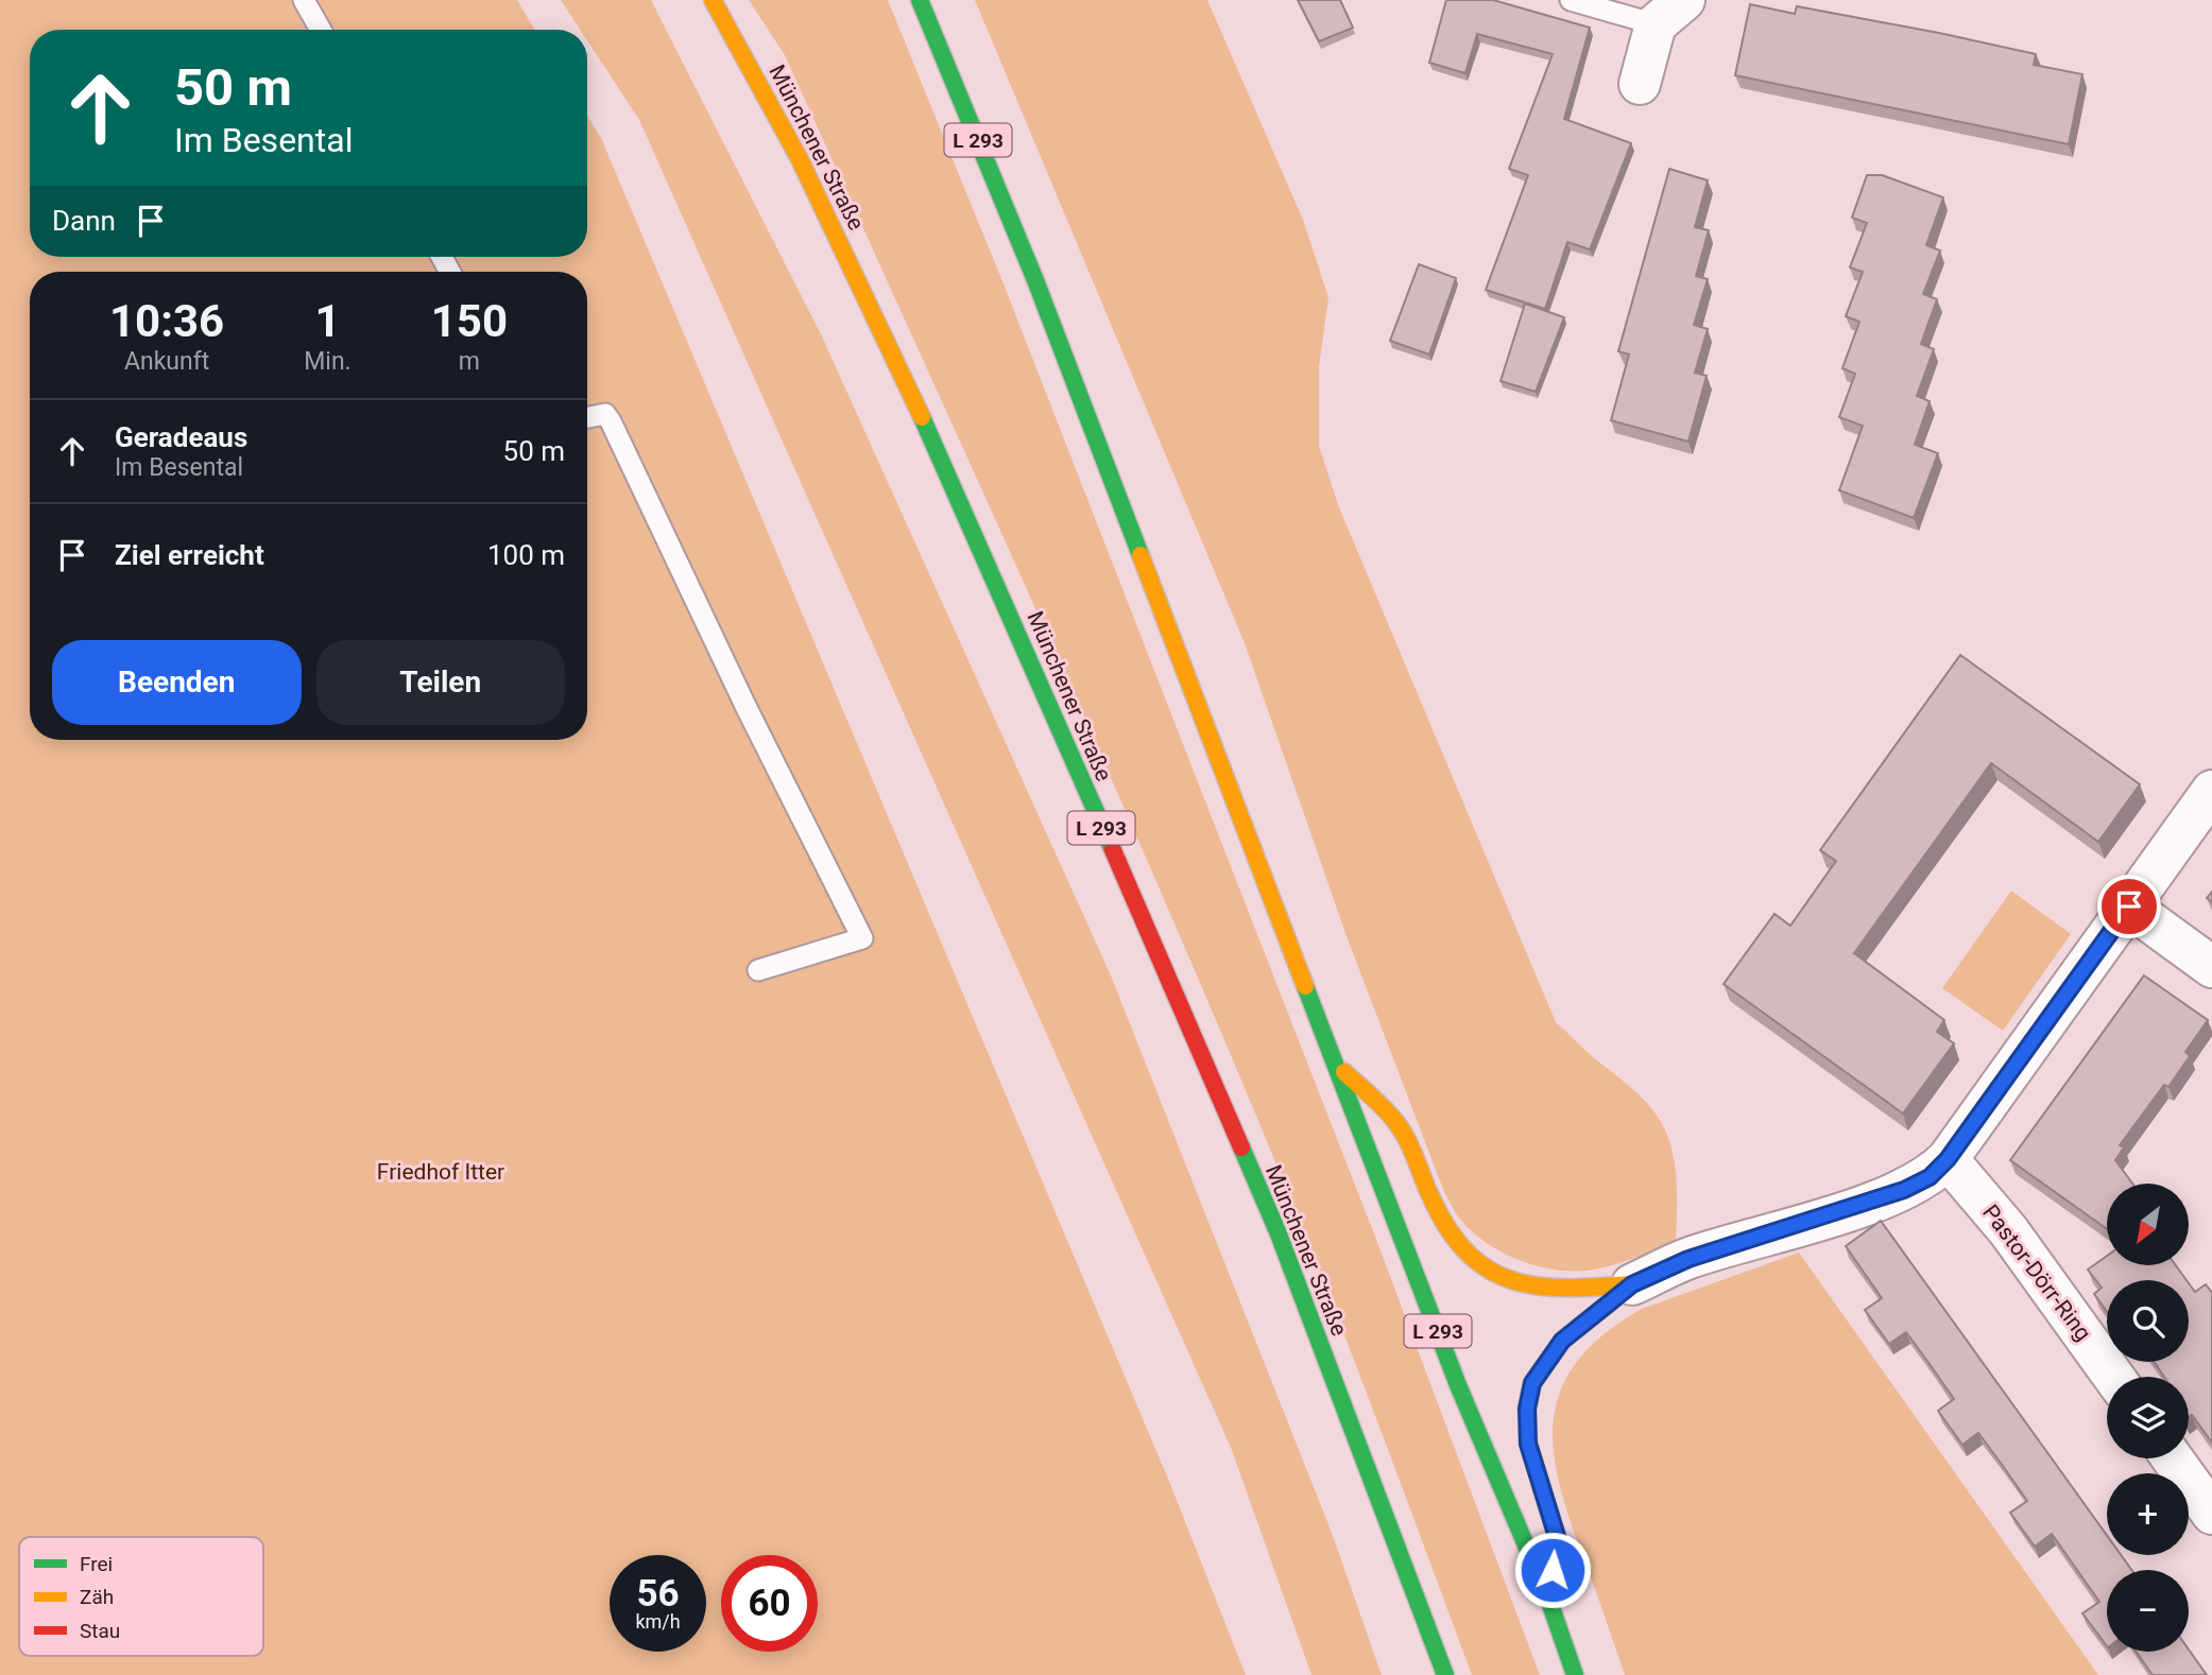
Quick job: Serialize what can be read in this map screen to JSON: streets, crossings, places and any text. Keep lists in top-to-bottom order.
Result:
{
  "streets": {
    "main road": ["L 293", "Münchener Straße"],
    "street": ["Pastor-Dörr-Ring"]
  },
  "parks": ["Friedhof Itter"],
  "legend": ["Frei", "Zäh", "Stau"],
  "north": "bottom left",
  "page": {
    "turn": ["50 m", "Im Besental"],
    "then": "Dann",
    "eta": [
      "10:36",
      "Ankunft",
      "1",
      "Min.",
      "150",
      "m"
    ],
    "list": [
      {
        "name": "Geradeaus",
        "note": "Im Besental",
        "value": "50 m"
      },
      {
        "name": "Ziel erreicht",
        "value": "100 m"
      }
    ],
    "buttons": ["Beenden", "Teilen"],
    "map_buttons": ["+", "−"],
    "speed": "56 km/h",
    "limit": "60"
  }
}
